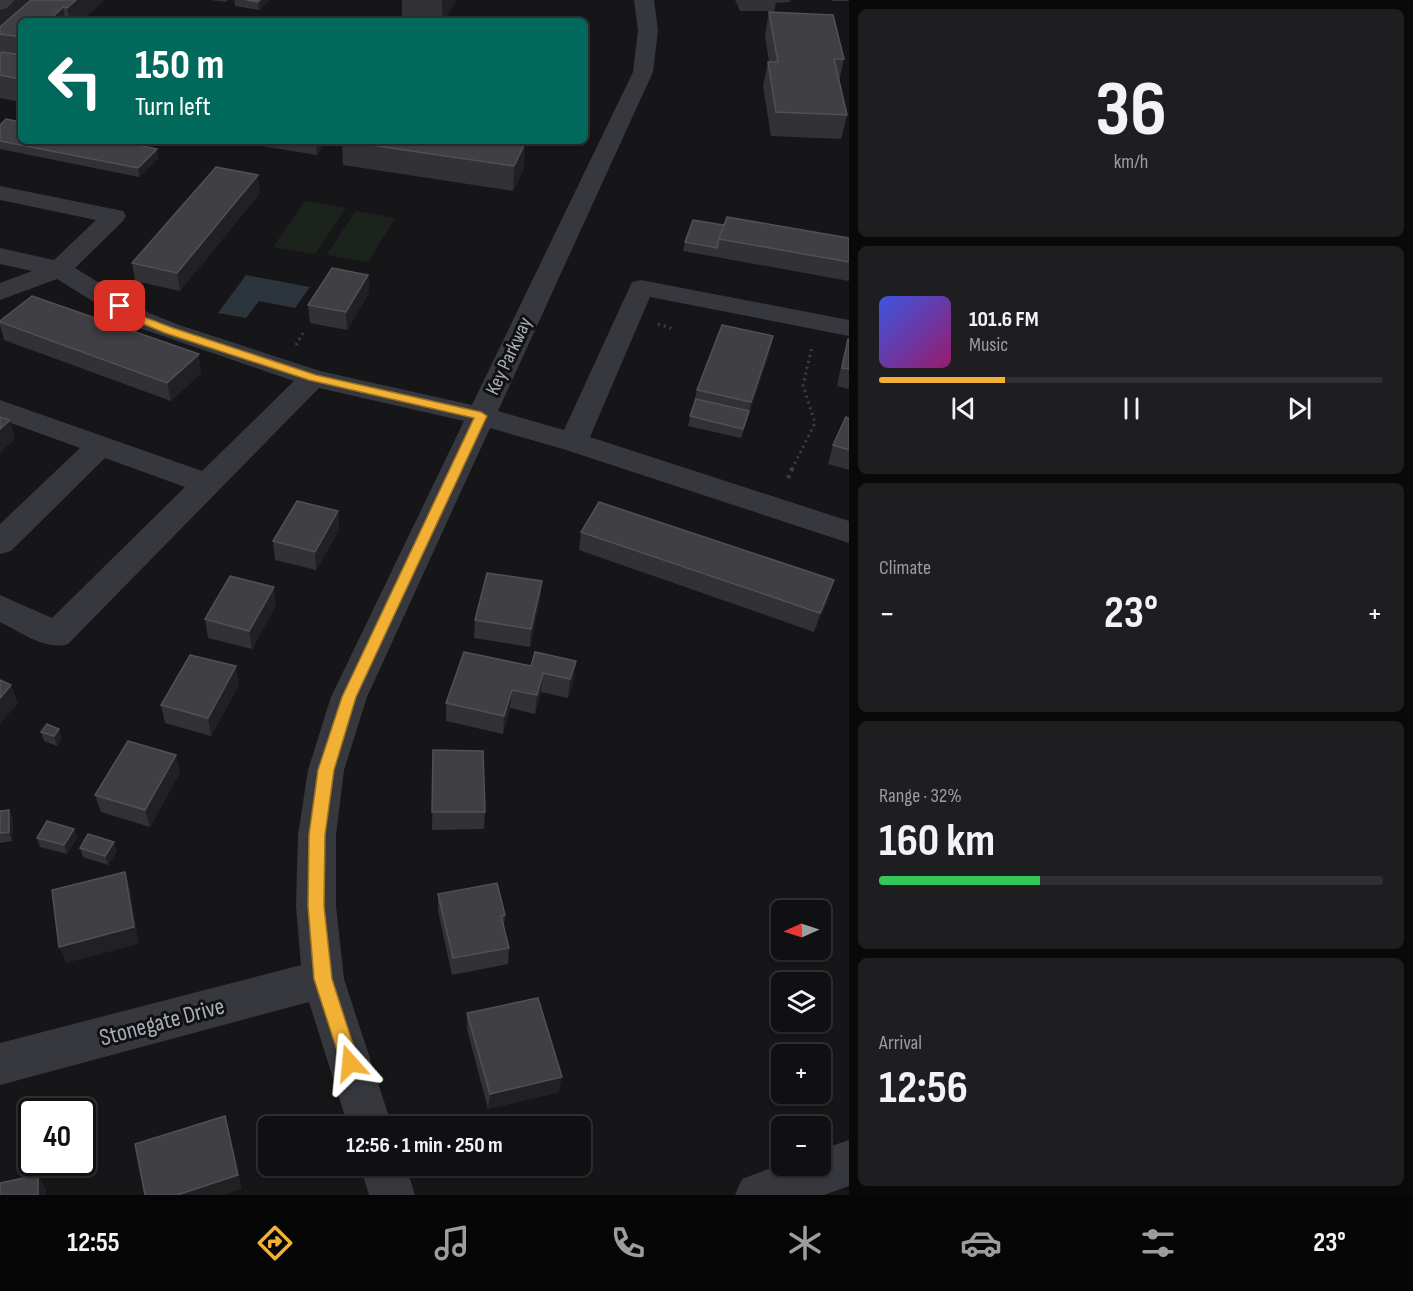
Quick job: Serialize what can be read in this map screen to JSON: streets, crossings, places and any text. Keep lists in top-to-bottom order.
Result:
{
  "streets": {
    "street": ["Key Parkway", "Stonegate Drive"]
  },
  "crossings": [
    ["Key Parkway", "Stonegate Drive"]
  ],
  "north": "left",
  "page": {
    "tile": [
      ["36", "km/h"],
      "Climate",
      ["Range · 32%", "160 km"],
      ["Arrival", "12:56"]
    ],
    "turn": ["150 m", "Turn left"],
    "song": ["101.6 FM", "Music"],
    "heat": ["−", "23°", "+"],
    "map_buttons": ["+", "−"],
    "limit": "40",
    "trip": "12:56 · 1 min · 250 m",
    "tabs": ["12:55", "23°"]
  }
}
